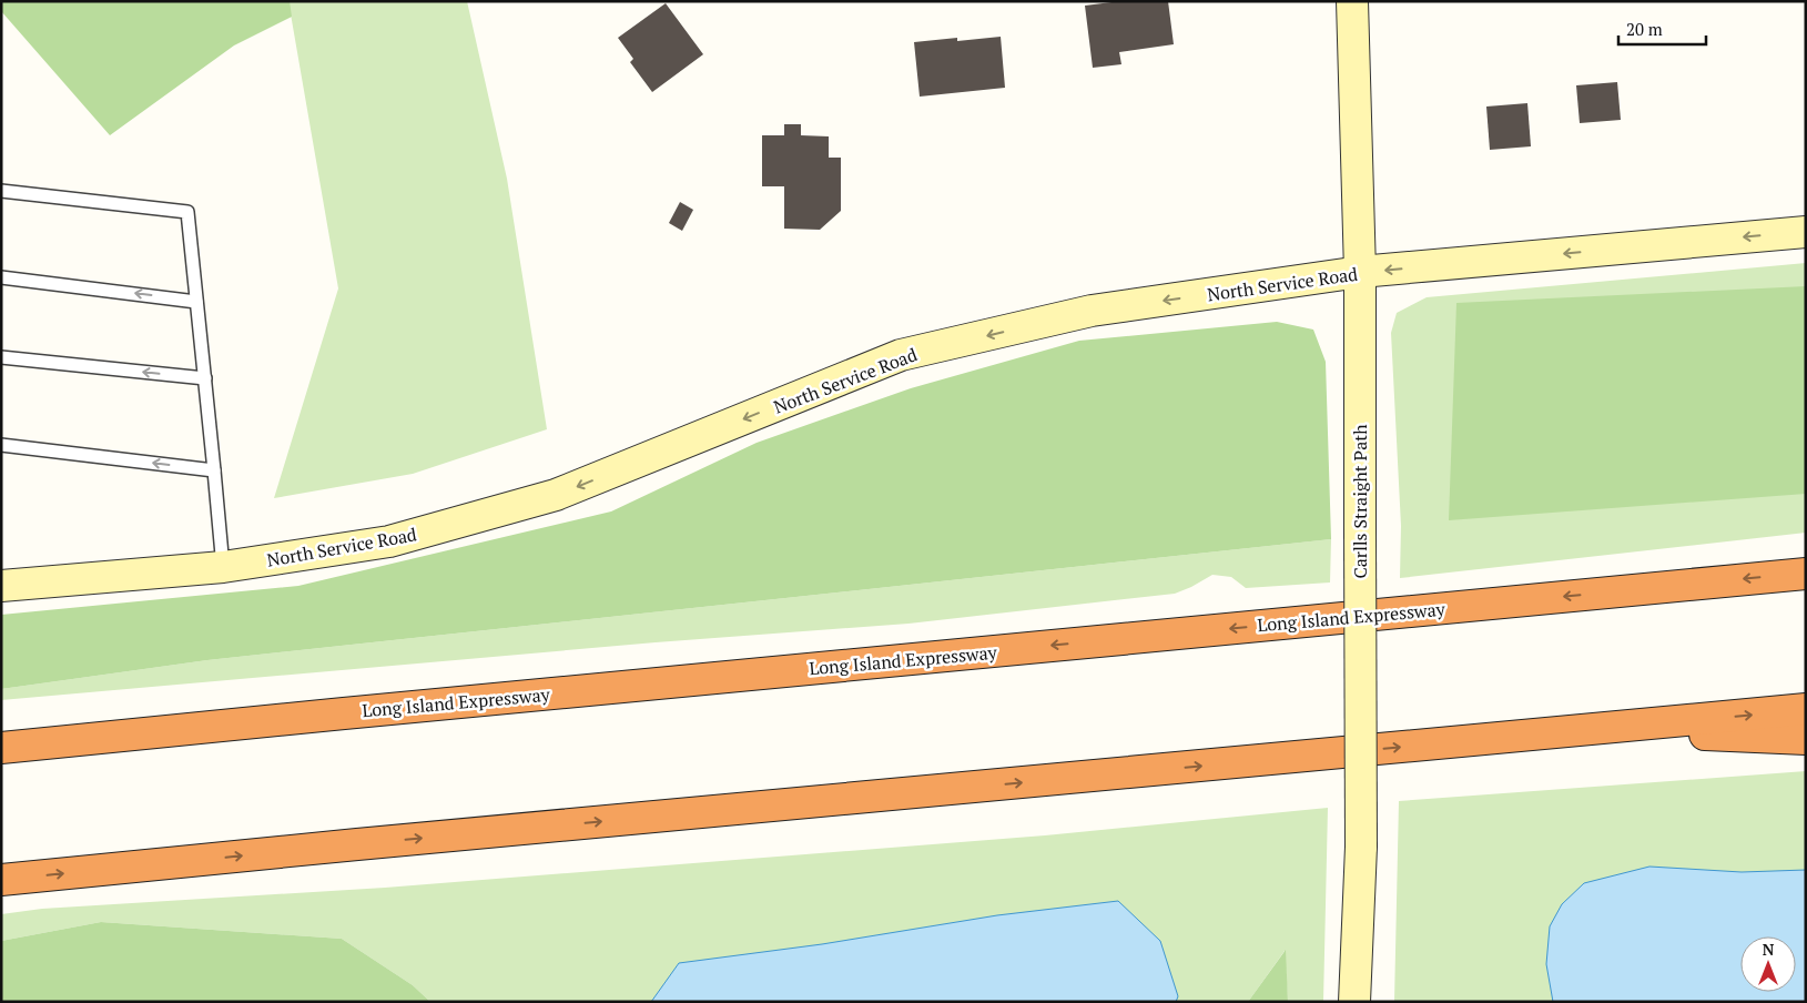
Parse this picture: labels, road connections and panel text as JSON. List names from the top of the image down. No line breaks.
{"streets":{"highway":["Long Island Expressway"],"main road":["North Service Road","Carlls Straight Path"]},"crossings":[["North Service Road","Carlls Straight Path"]],"one_way":["North Service Road"],"scale_bar":"20 m","north":"top"}
